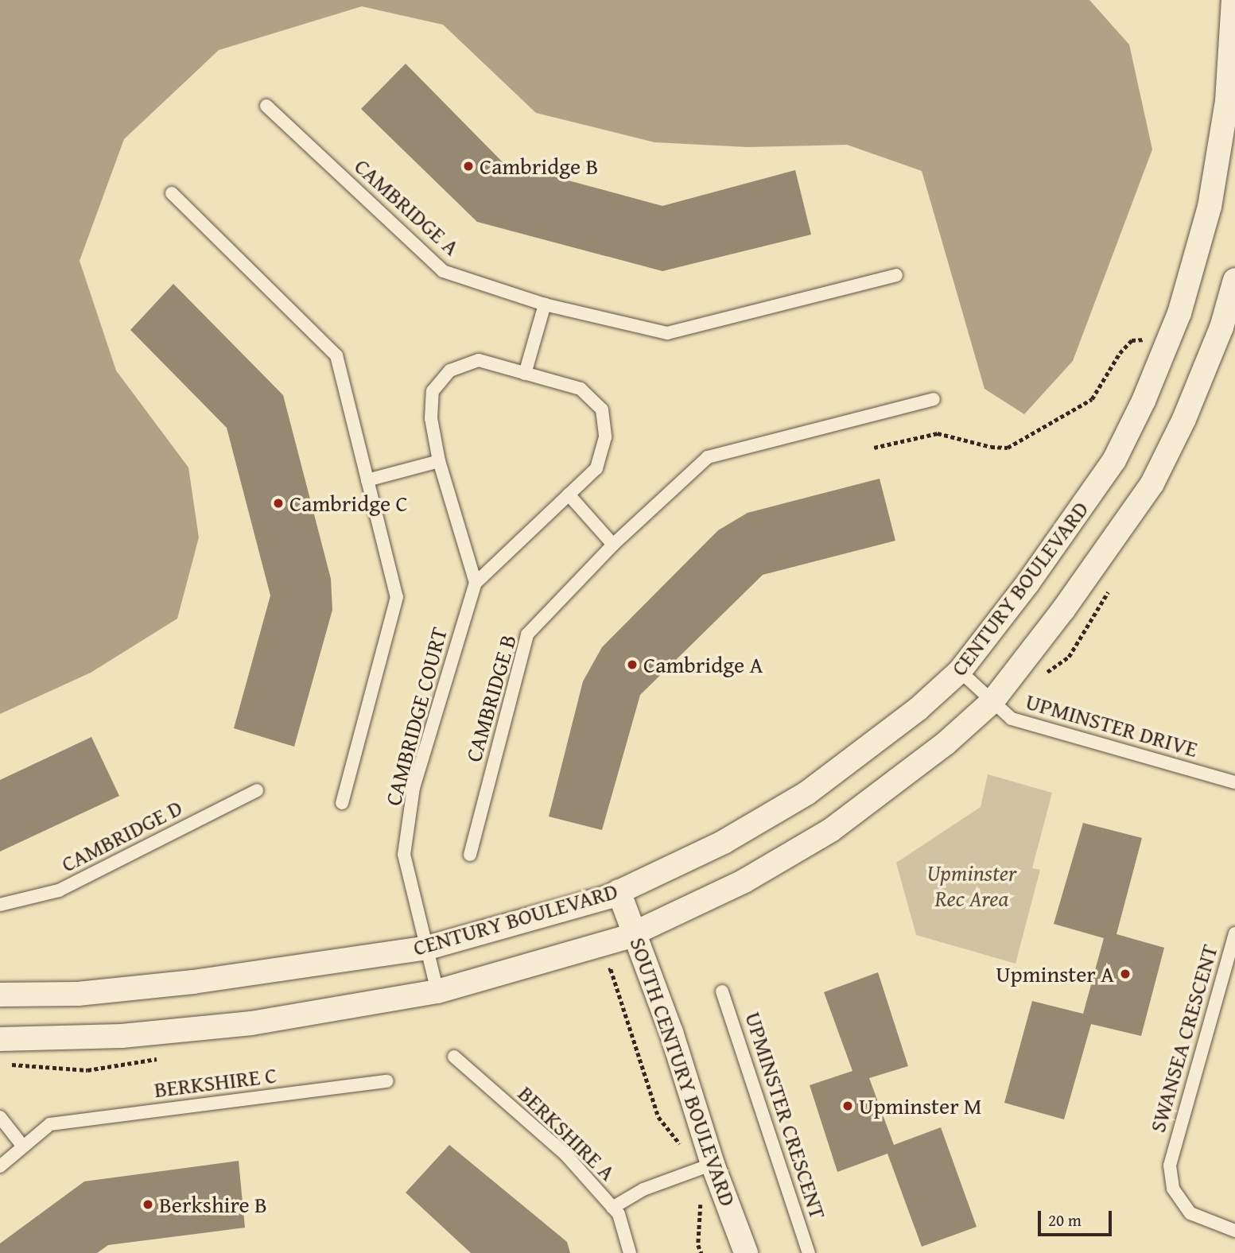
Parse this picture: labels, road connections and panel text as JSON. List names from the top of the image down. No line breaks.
{"streets":{"street":["CENTURY BOULEVARD","SOUTH CENTURY BOULEVARD"],"lane":["CAMBRIDGE A","CAMBRIDGE B","CAMBRIDGE COURT","UPMINSTER DRIVE","CAMBRIDGE D","SWANSEA CRESCENT","BERKSHIRE C","UPMINSTER CRESCENT","BERKSHIRE A"]},"crossings":[["CENTURY BOULEVARD","CAMBRIDGE COURT"],["CENTURY BOULEVARD","UPMINSTER DRIVE"],["CENTURY BOULEVARD","SOUTH CENTURY BOULEVARD"]],"parks":["Upminster Rec Area"],"places":["Cambridge B","Cambridge C","Cambridge A","Upminster A","Upminster M","Berkshire B"],"scale_bar":"20 m"}
